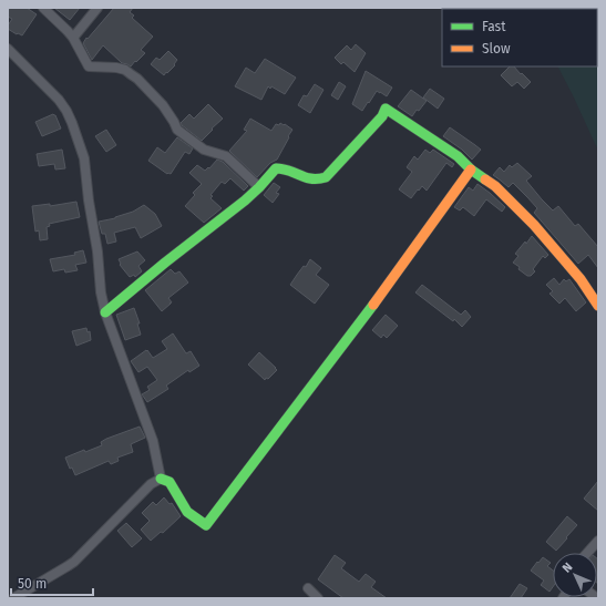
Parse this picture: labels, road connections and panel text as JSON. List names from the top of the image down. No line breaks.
{"legend":["Fast","Slow"],"scale_bar":"50 m","north":"top left"}
